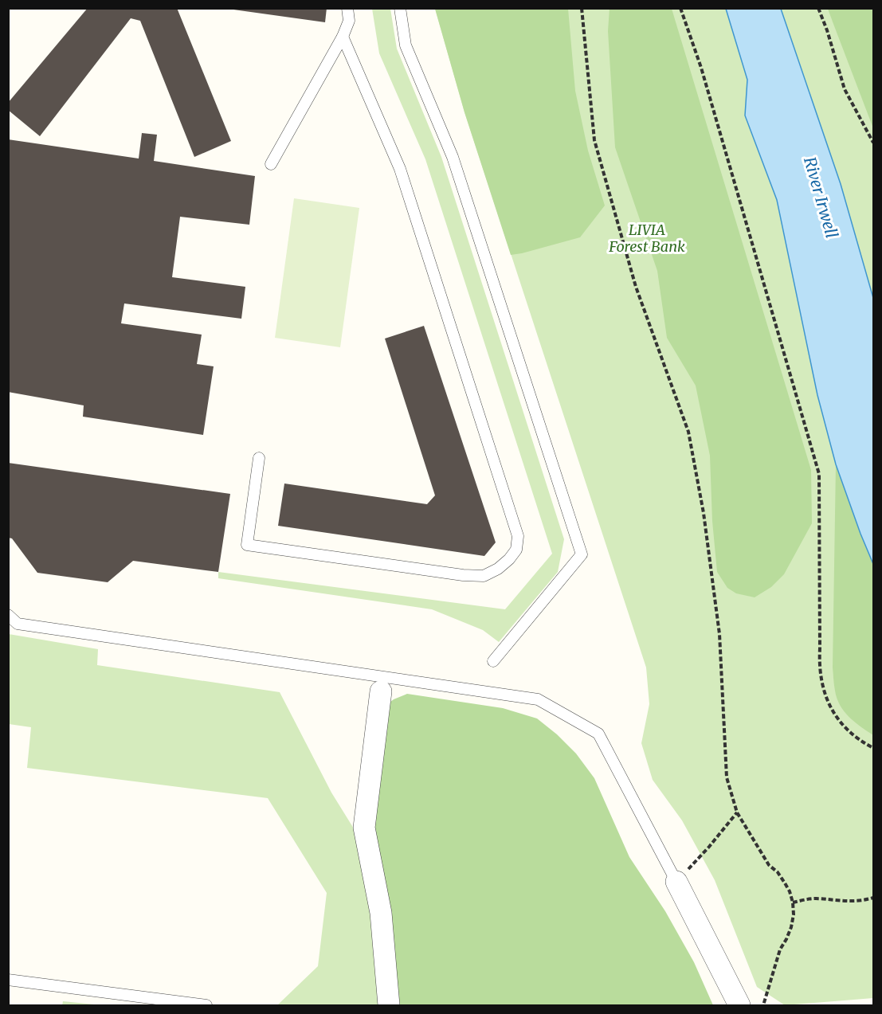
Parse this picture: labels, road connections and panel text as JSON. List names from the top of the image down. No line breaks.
{"water":["River Irwell"],"parks":["LIVIA Forest Bank"]}
